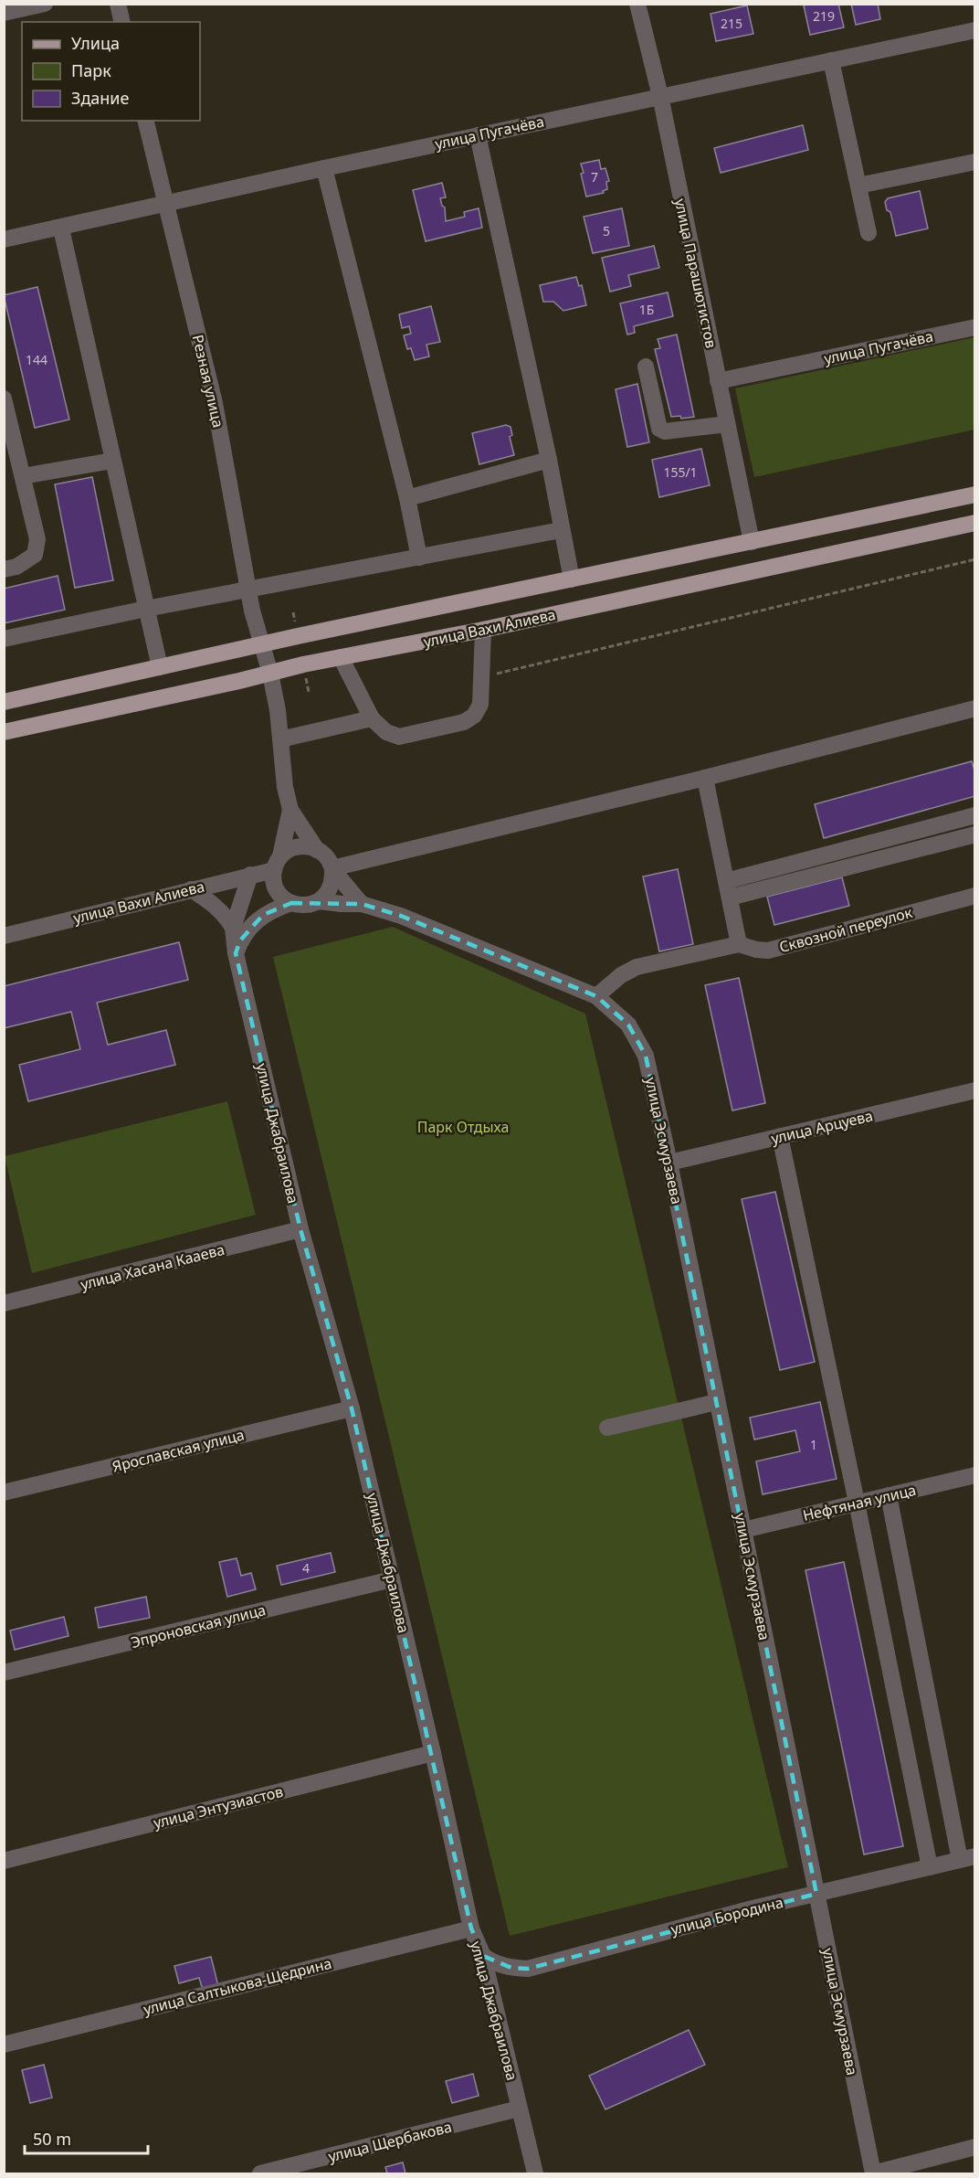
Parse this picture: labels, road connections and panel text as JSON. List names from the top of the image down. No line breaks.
{"streets":{"main road":["улица Вахи Алиева"],"street":["улица Пугачёва","улица Парашютистов","Резная улица","Сквозной переулок","улица Арцуева","улица Джабраилова","улица Эсмурзаева","улица Хасана Кааева","Ярославская улица","Нефтяная улица","Эпроновская улица","улица Энтузиастов","улица Бородина","улица Салтыкова-Щедрина","улица Щербакова"]},"crossings":[["улица Пугачёва","улица Парашютистов"],["улица Пугачёва","Резная улица"],["улица Парашютистов","улица Вахи Алиева"],["Резная улица","улица Вахи Алиева"],["улица Вахи Алиева","улица Джабраилова"],["улица Вахи Алиева","улица Эсмурзаева"],["Сквозной переулок","улица Эсмурзаева"],["улица Арцуева","улица Эсмурзаева"],["улица Джабраилова","улица Хасана Кааева"],["улица Джабраилова","Ярославская улица"],["улица Джабраилова","Эпроновская улица"],["улица Джабраилова","улица Энтузиастов"],["улица Джабраилова","улица Бородина"],["улица Джабраилова","улица Салтыкова-Щедрина"],["улица Джабраилова","улица Щербакова"],["улица Эсмурзаева","Нефтяная улица"],["улица Эсмурзаева","улица Бородина"]],"parks":["Парк Отдыха"],"house_numbers":["219","215","7","5","1Б","144","155/1","1","4"],"legend":["Улица","Парк","Здание"],"scale_bar":"50 m"}
